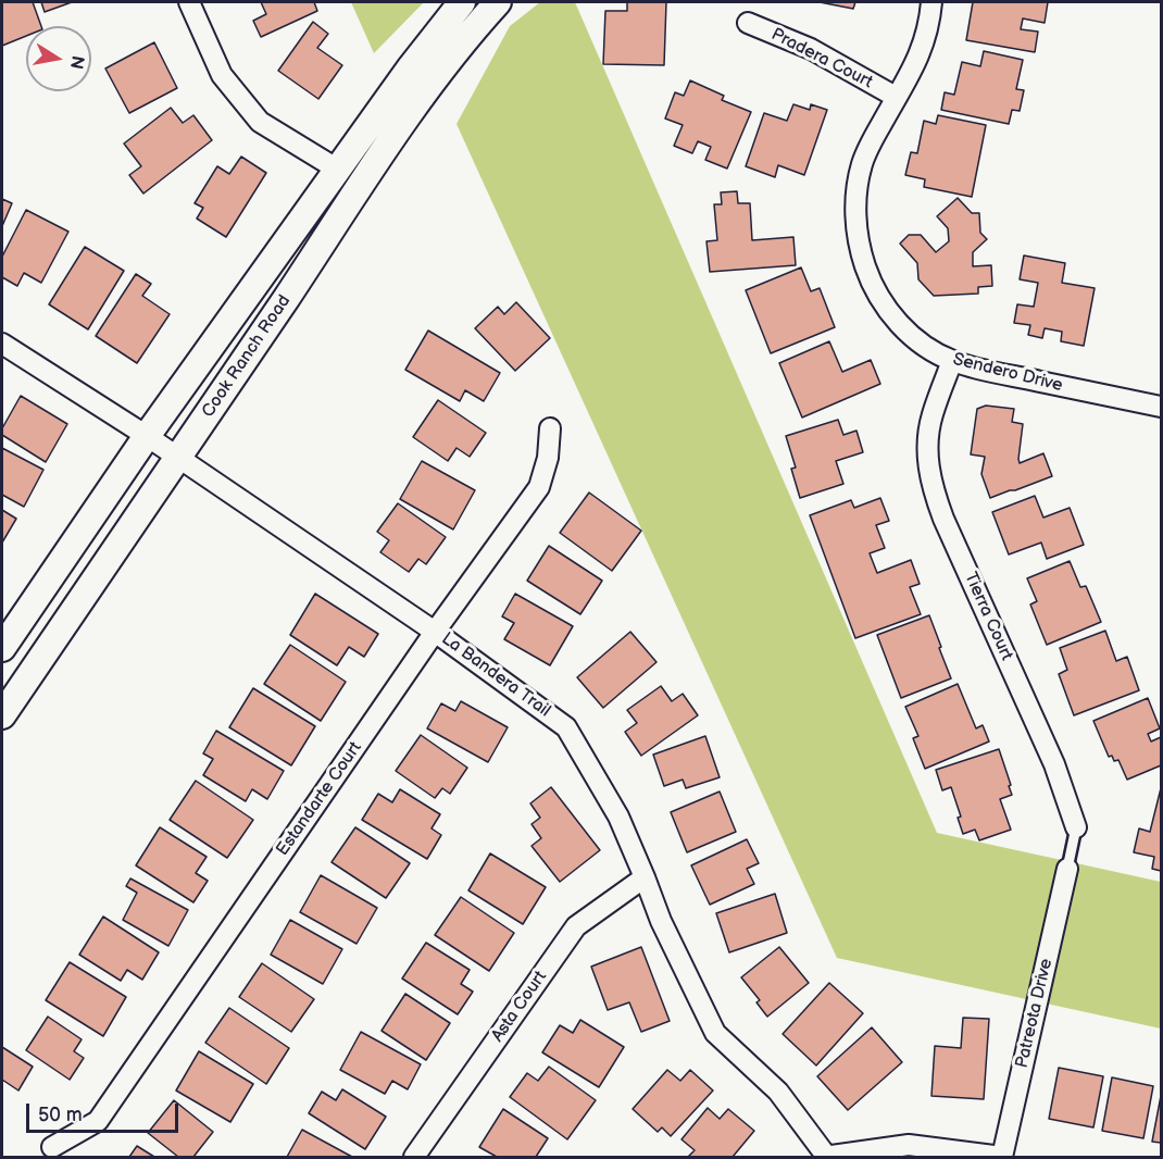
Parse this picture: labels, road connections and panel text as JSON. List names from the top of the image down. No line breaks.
{"streets":{"street":["Pradera Court","Cook Ranch Road","Sendero Drive","Tierra Court","La Bandera Trail","Estandarte Court","Asta Court","Patreota Drive"]},"crossings":[["Pradera Court","Sendero Drive"],["Cook Ranch Road","La Bandera Trail"],["Sendero Drive","Tierra Court"],["Tierra Court","Patreota Drive"],["La Bandera Trail","Estandarte Court"],["La Bandera Trail","Asta Court"]],"scale_bar":"50 m","north":"right"}
